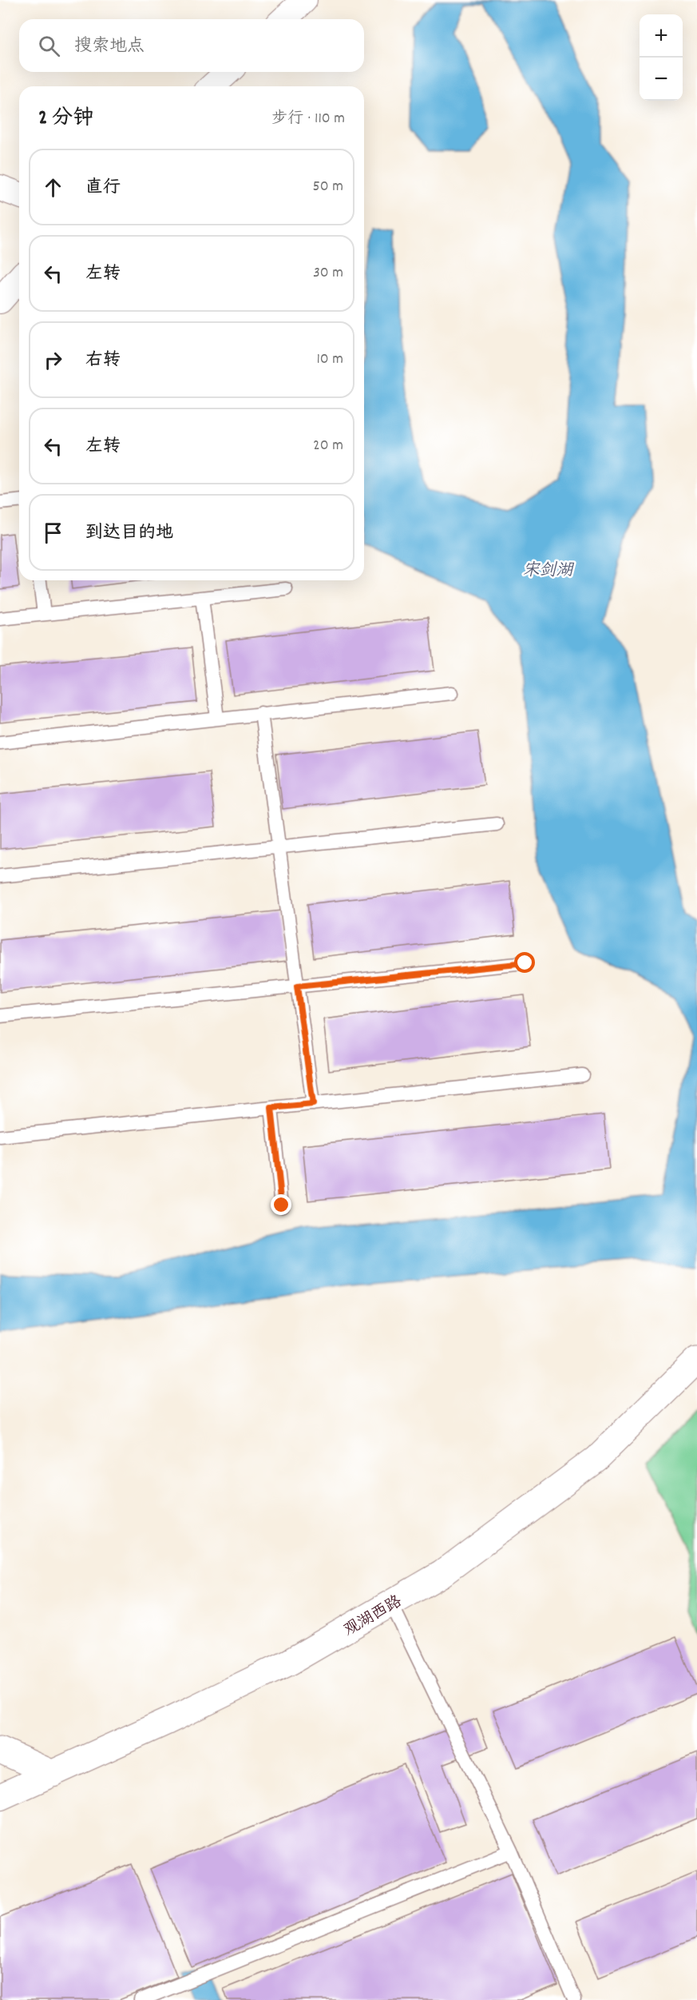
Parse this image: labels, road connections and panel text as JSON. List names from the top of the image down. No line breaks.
{"streets":{"street":["观湖西路"]},"water":["宋剑湖"],"page":{"map_buttons":["+","−"],"search":"搜索地点","heading":["2 分钟","步行 · 110 m"],"list":[["直行","50 m"],["左转","30 m"],["右转","10 m"],["左转","20 m"],"到达目的地"]}}
